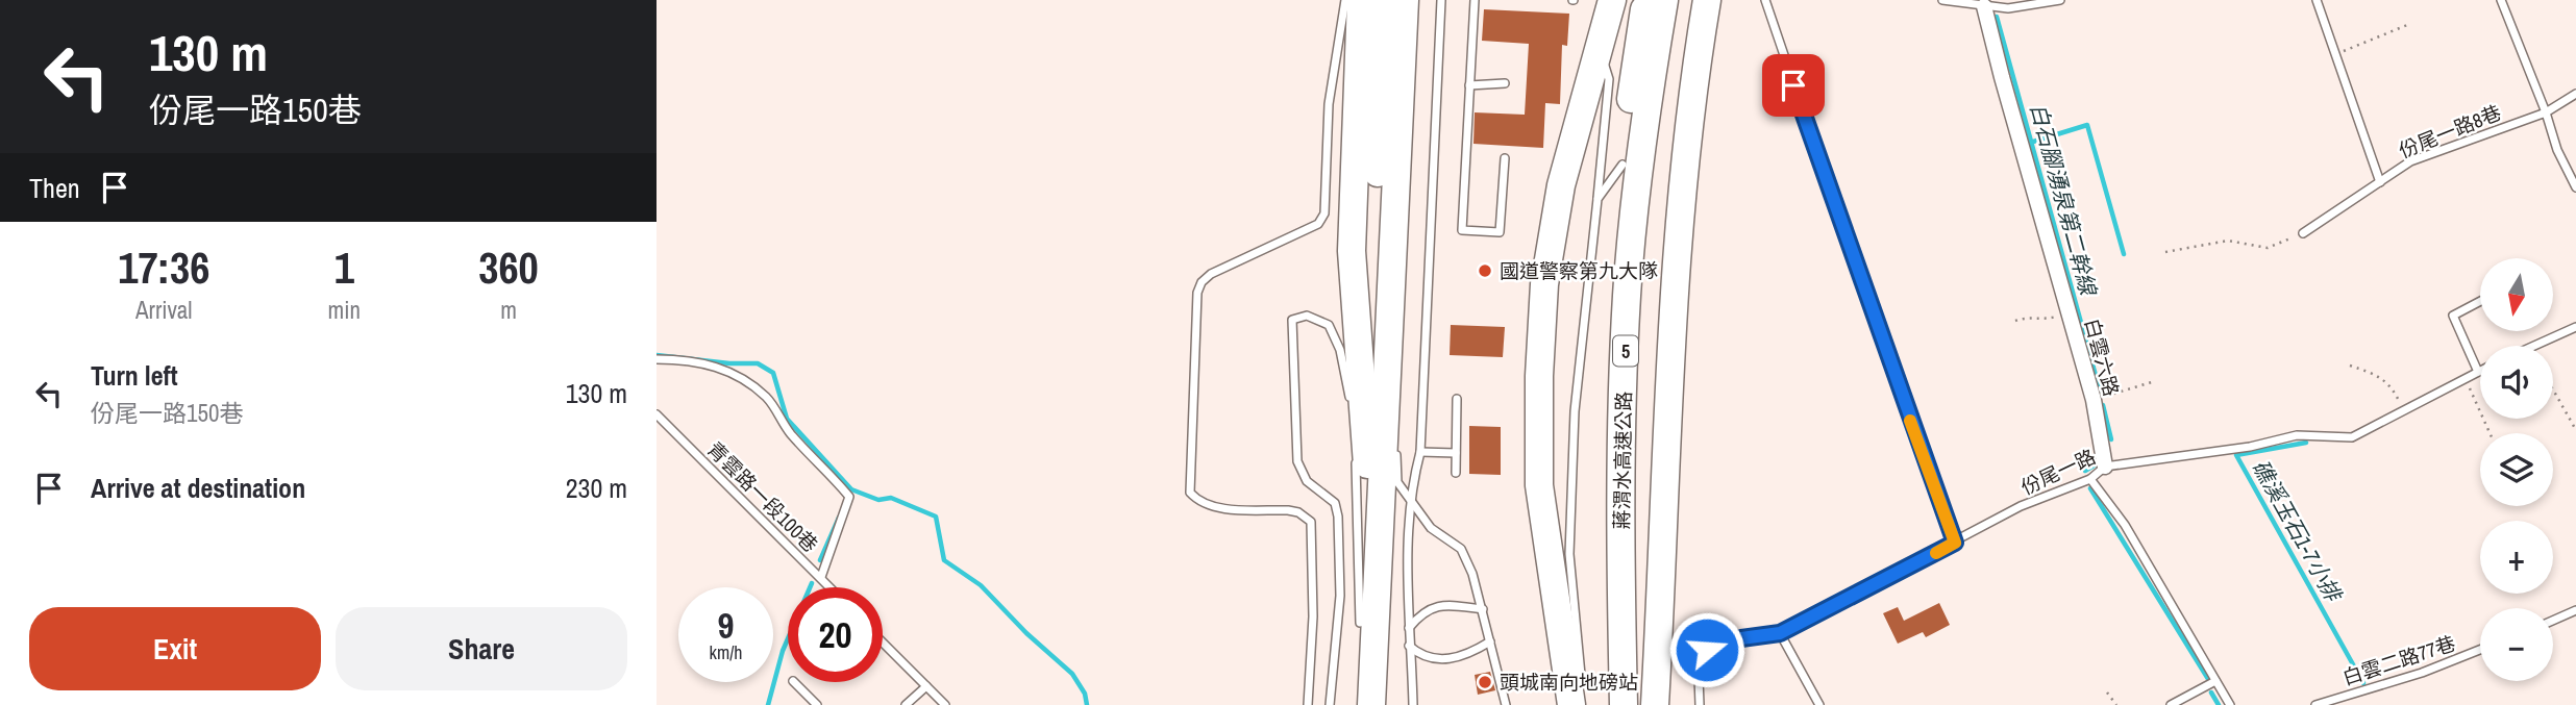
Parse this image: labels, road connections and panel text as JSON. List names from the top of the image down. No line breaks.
{"streets":{"highway":["5","蔣渭水高速公路"],"street":["白雲六路"],"lane":["份尾一路8巷","份尾一路","青雲路一段100巷","白雲二路77巷"]},"crossings":[["白雲六路","份尾一路"]],"water":["白石腳湧泉第二幹線","礁溪玉石1-7小排"],"places":["國道警察第九大隊","頭城南向地磅站"],"north":"bottom","page":{"turn":["130 m","份尾一路150巷"],"then":"Then","eta":["17:36","Arrival","1","min","360","m"],"map_buttons":["+","−"],"list":[{"name":"Turn left","note":"份尾一路150巷","value":"130 m"},{"name":"Arrive at destination","value":"230 m"}],"speed":"9 km/h","limit":"20","buttons":["Exit","Share"]}}
